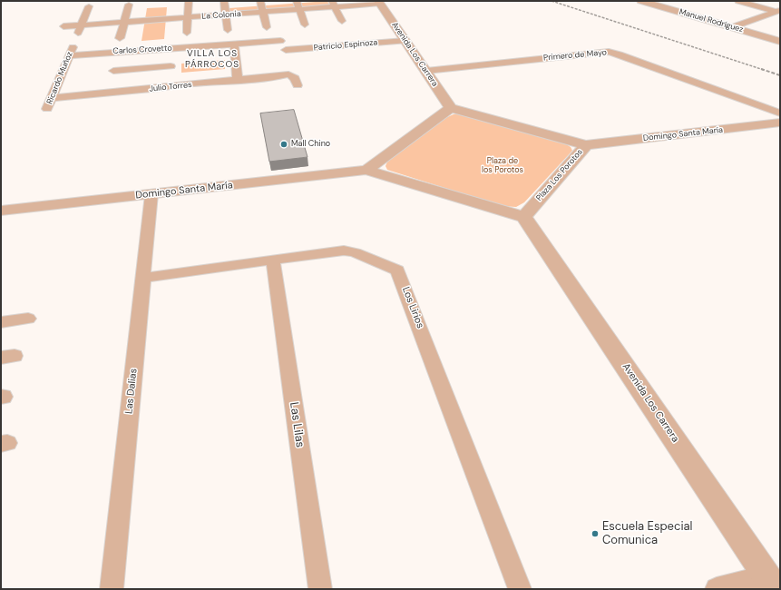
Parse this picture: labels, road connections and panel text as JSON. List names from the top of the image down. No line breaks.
{"streets":{"street":["La Colonia","Manuel Rodríguez","Patricio Espinoza","Carlos Crovetto","Avenida Los Carrera","Primero de Mayo","Ricardo Muñoz","Julio Torres","Domingo Santa María","Plaza Los Porotos","Los Lirios","Las Dalias","Las Lilas"]},"crossings":[["La Colonia","Avenida Los Carrera"],["La Colonia","Ricardo Muñoz"],["Patricio Espinoza","Carlos Crovetto"],["Patricio Espinoza","Avenida Los Carrera"],["Carlos Crovetto","Ricardo Muñoz"],["Avenida Los Carrera","Primero de Mayo"],["Avenida Los Carrera","Plaza Los Porotos"],["Ricardo Muñoz","Julio Torres"],["Domingo Santa María","Plaza Los Porotos"],["Domingo Santa María","Las Dalias"],["Los Lirios","Las Dalias"],["Los Lirios","Las Lilas"]],"districts":["VILLA LOS PÁRROCOS"],"parks":["Plaza de los Porotos"],"places":["Mall Chino","Escuela Especial Comunica"]}
